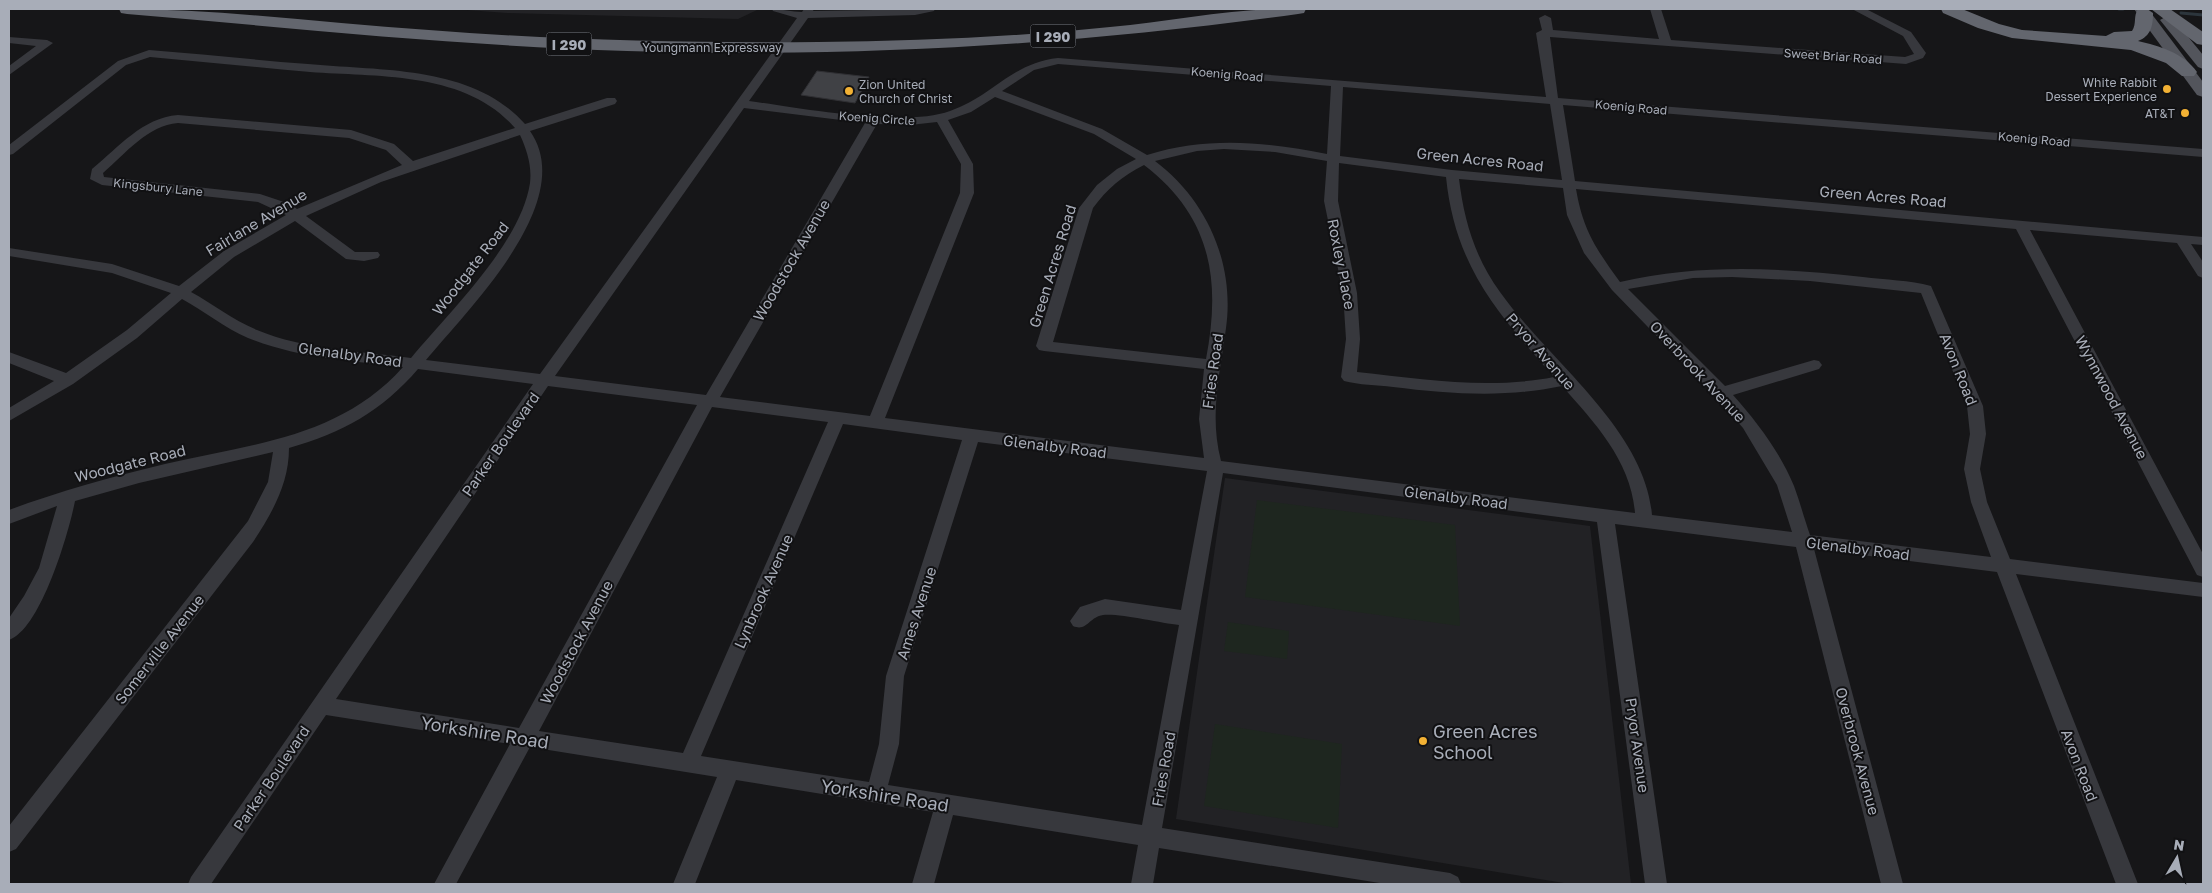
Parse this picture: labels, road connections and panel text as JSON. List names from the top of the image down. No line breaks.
{"streets":{"highway":["I 290","Youngmann Expressway"],"street":["Sweet Briar Road","Koenig Road","Koenig Circle","Green Acres Road","Kingsbury Lane","Fairlane Avenue","Woodstock Avenue","Roxley Place","Woodgate Road","Pryor Avenue","Glenalby Road","Avon Road","Fries Road","Overbrook Avenue","Wynnwood Avenue","Parker Boulevard","Lynbrook Avenue","Ames Avenue","Somerville Avenue","Yorkshire Road"]},"crossings":[["Koenig Road","Koenig Circle"],["Koenig Road","Roxley Place"],["Koenig Road","Overbrook Avenue"],["Koenig Circle","Woodstock Avenue"],["Koenig Circle","Fries Road"],["Koenig Circle","Parker Boulevard"],["Green Acres Road","Roxley Place"],["Green Acres Road","Pryor Avenue"],["Green Acres Road","Fries Road"],["Green Acres Road","Overbrook Avenue"],["Green Acres Road","Wynnwood Avenue"],["Kingsbury Lane","Fairlane Avenue"],["Fairlane Avenue","Woodgate Road"],["Fairlane Avenue","Glenalby Road"],["Woodstock Avenue","Glenalby Road"],["Woodstock Avenue","Yorkshire Road"],["Roxley Place","Pryor Avenue"],["Woodgate Road","Glenalby Road"],["Woodgate Road","Somerville Avenue"],["Pryor Avenue","Glenalby Road"],["Glenalby Road","Avon Road"],["Glenalby Road","Fries Road"],["Glenalby Road","Overbrook Avenue"],["Glenalby Road","Parker Boulevard"],["Glenalby Road","Lynbrook Avenue"],["Glenalby Road","Ames Avenue"],["Avon Road","Overbrook Avenue"],["Fries Road","Yorkshire Road"],["Parker Boulevard","Yorkshire Road"],["Lynbrook Avenue","Yorkshire Road"],["Ames Avenue","Yorkshire Road"]],"places":["White Rabbit Dessert Experience","Zion United Church of Christ","AT&T","Green Acres School"],"north":"top"}
